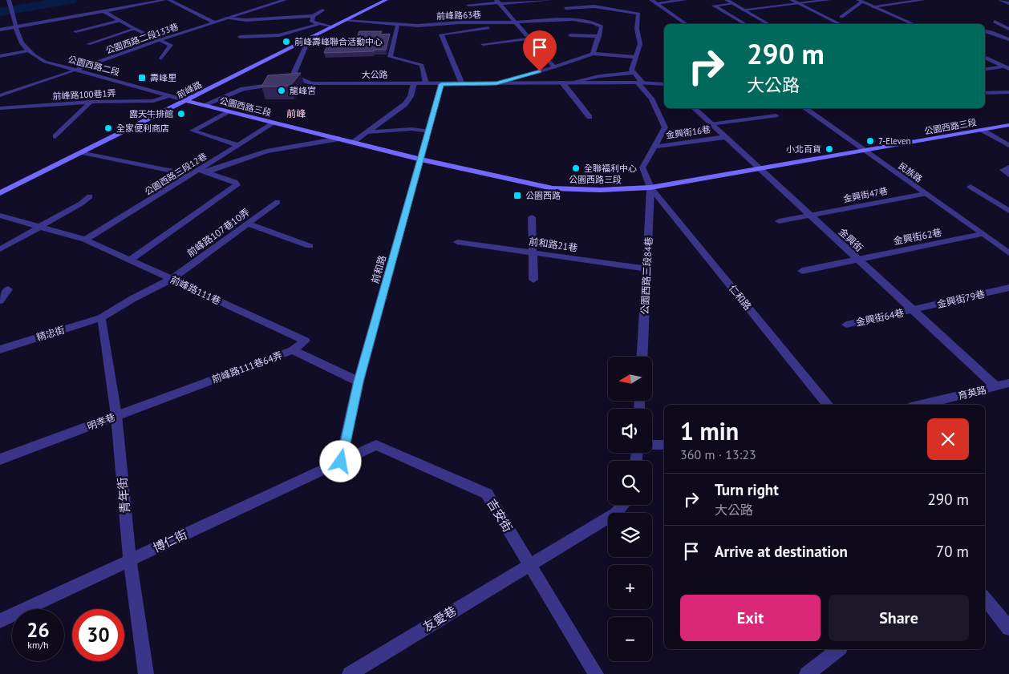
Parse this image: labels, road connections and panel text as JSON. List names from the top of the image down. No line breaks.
{"streets":{"street":["前峰路63巷","公園西路二段133巷","公園西路二段","大公路","前峰路","前峰路100巷1弄","公園西路三段","金興街16巷","民族路","公園西路三段12巷","金興街47巷","前峰路107巷10弄","金興街62巷","金興街","前和路21巷","前和路","公園西路三段84巷","前峰路111巷","仁和路","金興街79巷","金興街64巷","精忠街","前峰路111巷64弄","育英路","明孝巷","青年街","吉安街","博仁街","友愛巷"]},"crossings":[["前峰路63巷","前峰路"],["公園西路二段133巷","公園西路二段"],["公園西路二段","前峰路"],["公園西路二段","前峰路100巷1弄"],["公園西路二段","公園西路三段"],["大公路","前和路"],["前峰路","公園西路三段"],["公園西路三段","民族路"],["公園西路三段","公園西路三段12巷"],["公園西路三段","金興街"],["公園西路三段","前和路"],["公園西路三段","公園西路三段84巷"],["公園西路三段","仁和路"],["金興街16巷","金興街"],["民族路","金興街47巷"],["民族路","金興街62巷"],["公園西路三段12巷","前峰路111巷"],["金興街47巷","金興街"],["前峰路107巷10弄","前峰路111巷"],["前峰路107巷10弄","精忠街"],["前峰路107巷10弄","青年街"],["金興街62巷","金興街"],["金興街","金興街79巷"],["金興街","金興街64巷"],["金興街","育英路"],["前和路21巷","公園西路三段84巷"],["前和路","吉安街"],["前和路","博仁街"],["公園西路三段84巷","仁和路"],["前峰路111巷","前峰路111巷64弄"],["金興街79巷","金興街64巷"],["精忠街","青年街"],["前峰路111巷64弄","明孝巷"],["明孝巷","青年街"],["青年街","博仁街"],["吉安街","博仁街"],["吉安街","友愛巷"]],"districts":["前峰"],"places":{"other":["前峰壽峰聯合活動中心","龍峰宮","露天牛排館","全家便利商店","7-Eleven","小北百貨","全聯福利中心"],"transit":["壽峰里","公園西路"]},"north":"left","page":{"turn":["290 m","大公路"],"map_buttons":["+","−"],"heading":["1 min","360 m · 13:23"],"list":[{"name":"Turn right","note":"大公路","value":"290 m"},{"name":"Arrive at destination","value":"70 m"}],"buttons":["Exit","Share"],"speed":"26 km/h","limit":"30"}}
